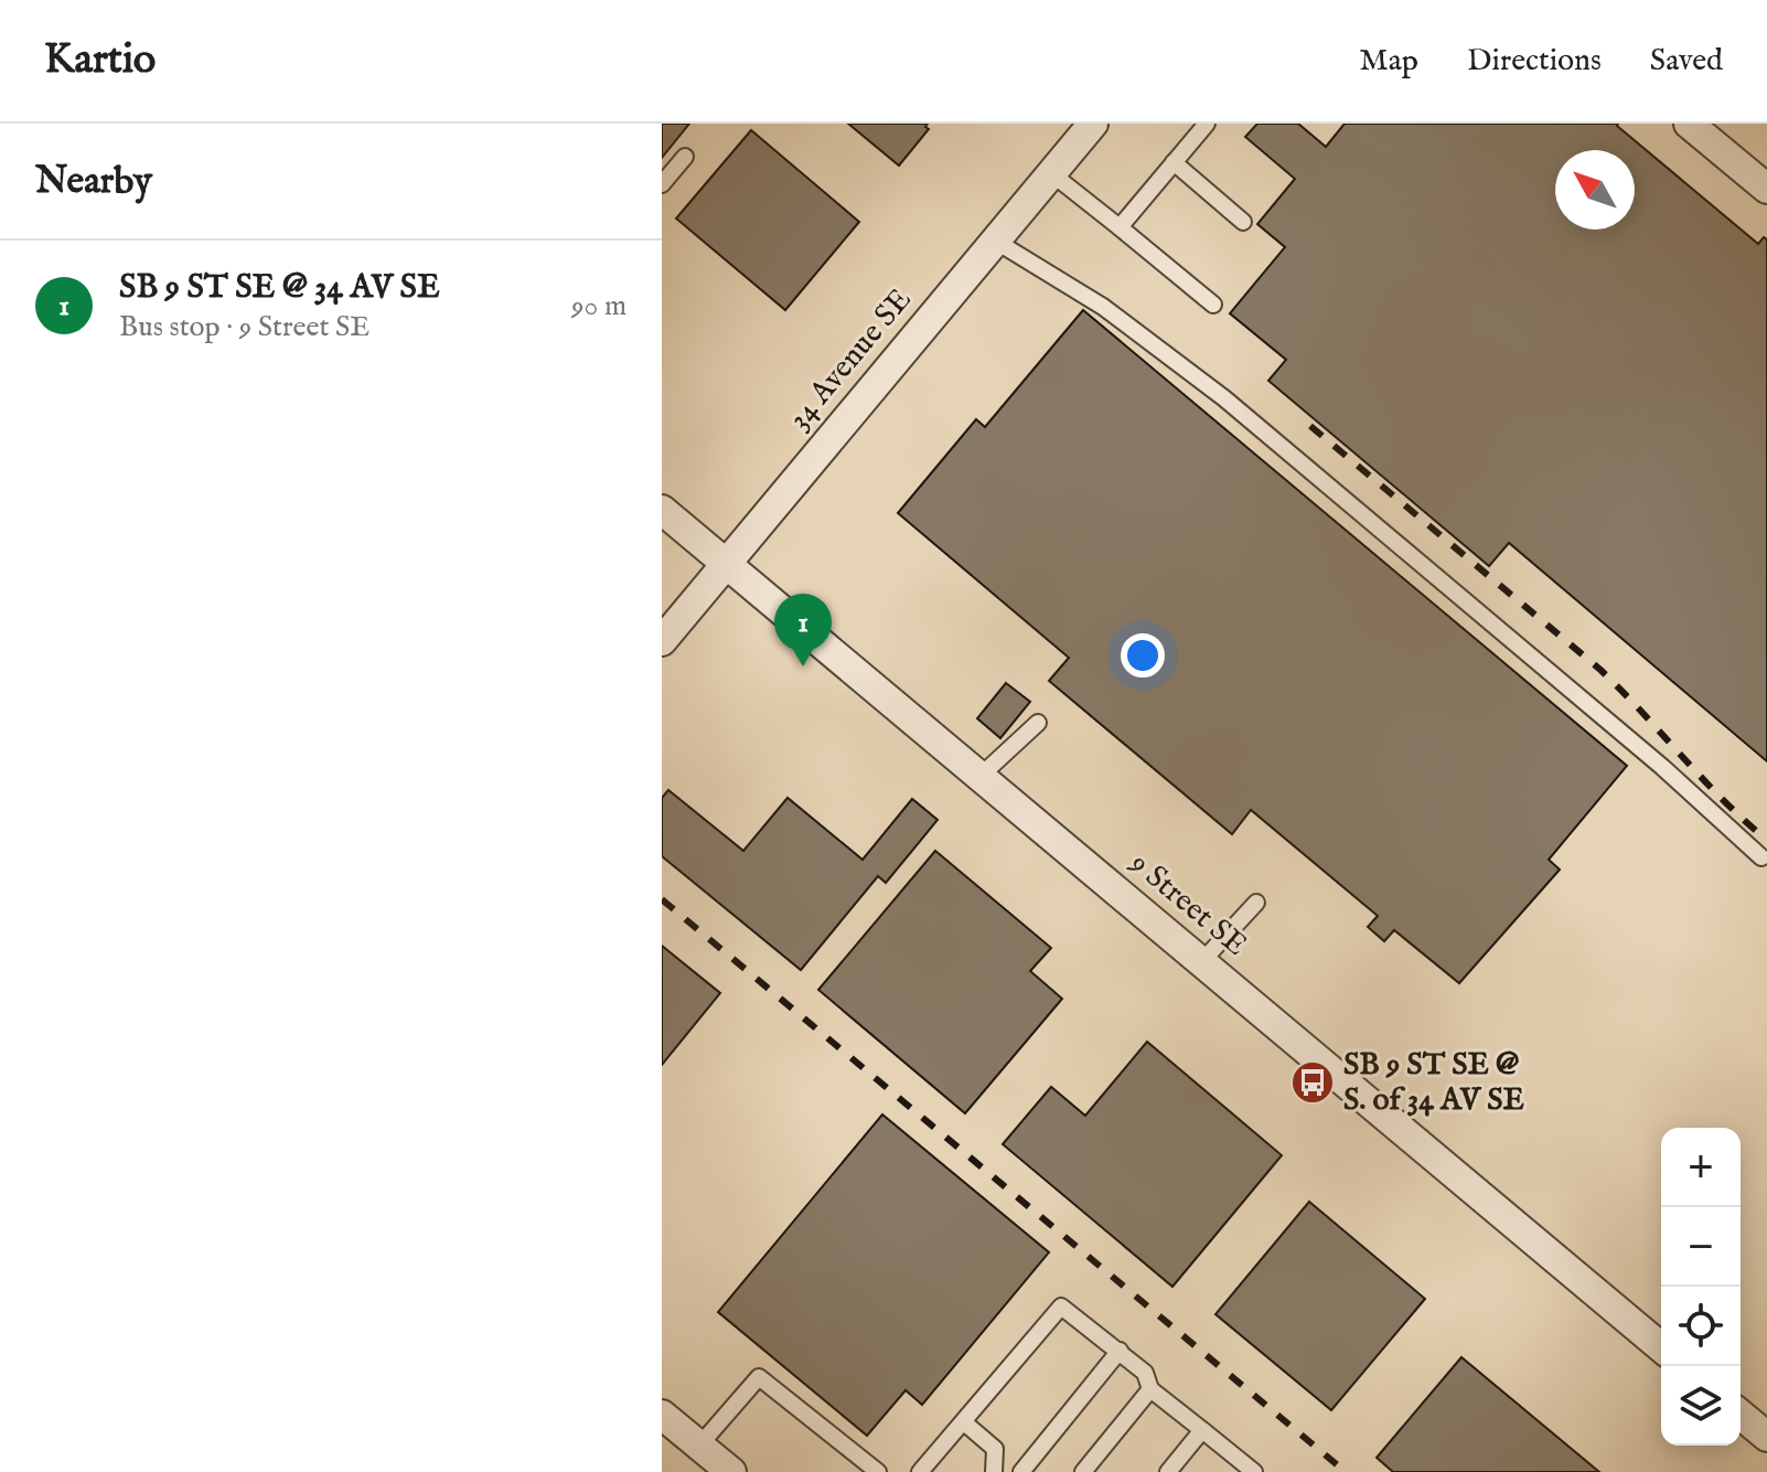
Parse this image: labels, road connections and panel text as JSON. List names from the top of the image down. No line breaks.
{"streets":{"street":["34 Avenue SE","9 Street SE"]},"crossings":[["34 Avenue SE","9 Street SE"]],"places":{"bus stop":["SB 9 ST SE @ S. of 34 AV SE"]},"north":"top left","page":{"header":"Kartio","nav":["Map","Directions","Saved"],"heading":"Nearby","list":[{"mark":"1","name":"SB 9 ST SE @ 34 AV SE","note":"Bus stop · 9 Street SE","value":"90 m"}],"pins":"1","map_buttons":["+","−"]}}
